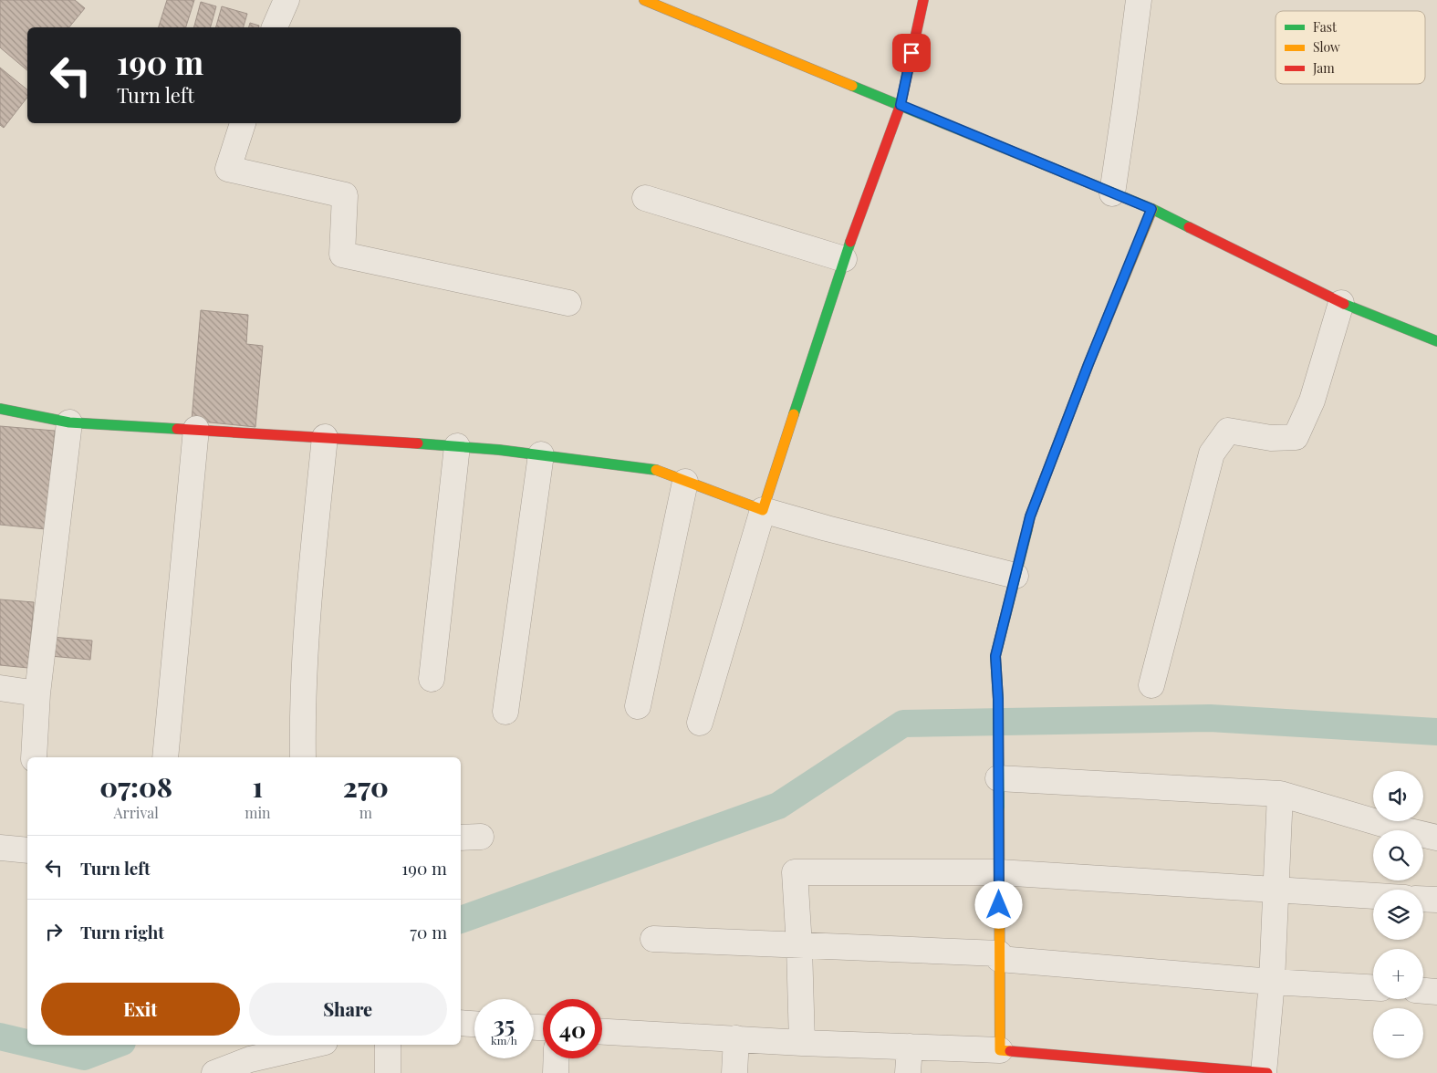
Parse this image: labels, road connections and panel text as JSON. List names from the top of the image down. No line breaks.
{"legend":["Fast","Slow","Jam"],"page":{"turn":["190 m","Turn left"],"eta":["07:08","Arrival","1","min","270","m"],"map_buttons":["+","−"],"list":[{"name":"Turn left","value":"190 m"},{"name":"Turn right","value":"70 m"}],"buttons":["Exit","Share"],"speed":"35 km/h","limit":"40"}}
